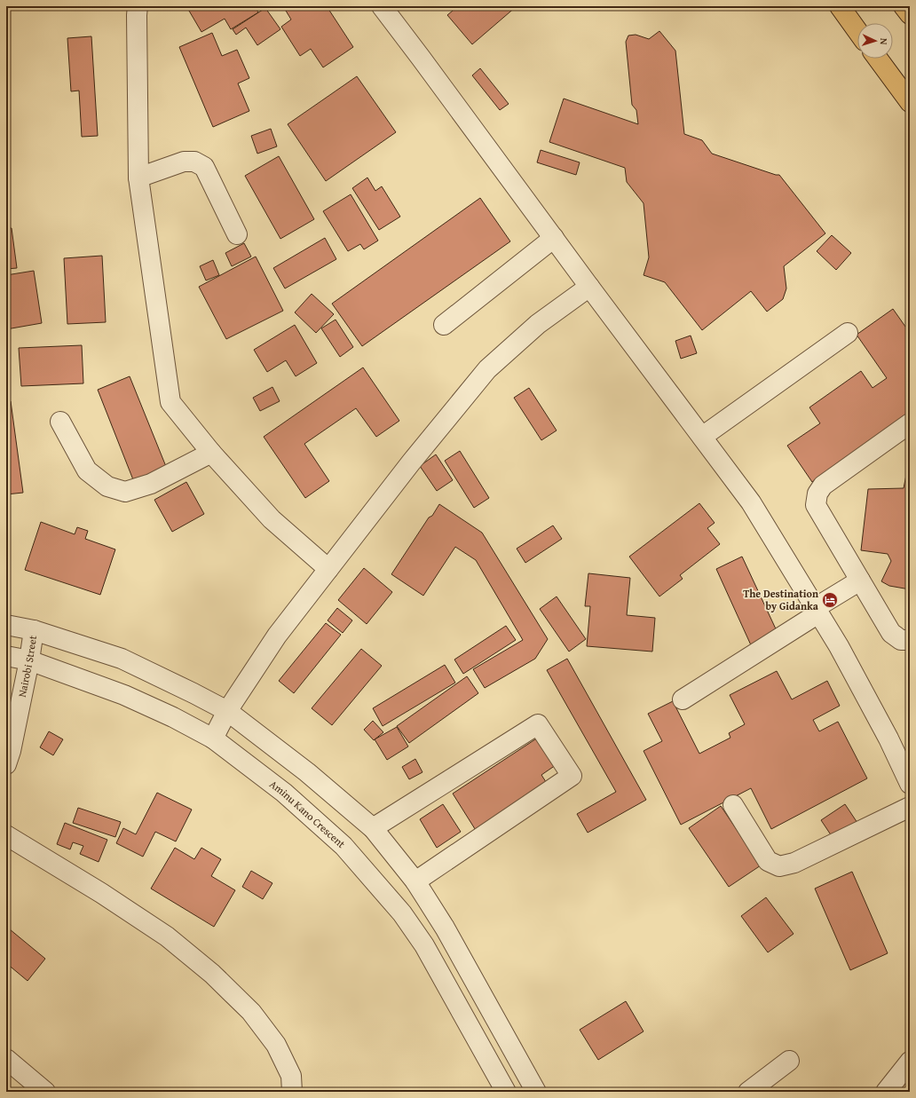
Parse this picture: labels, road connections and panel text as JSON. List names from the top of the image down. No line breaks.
{"streets":{"street":["Nairobi Street","Aminu Kano Crescent"]},"crossings":[["Nairobi Street","Aminu Kano Crescent"]],"places":{"hotel":["The Destination by Gidanka"]},"north":"right"}
